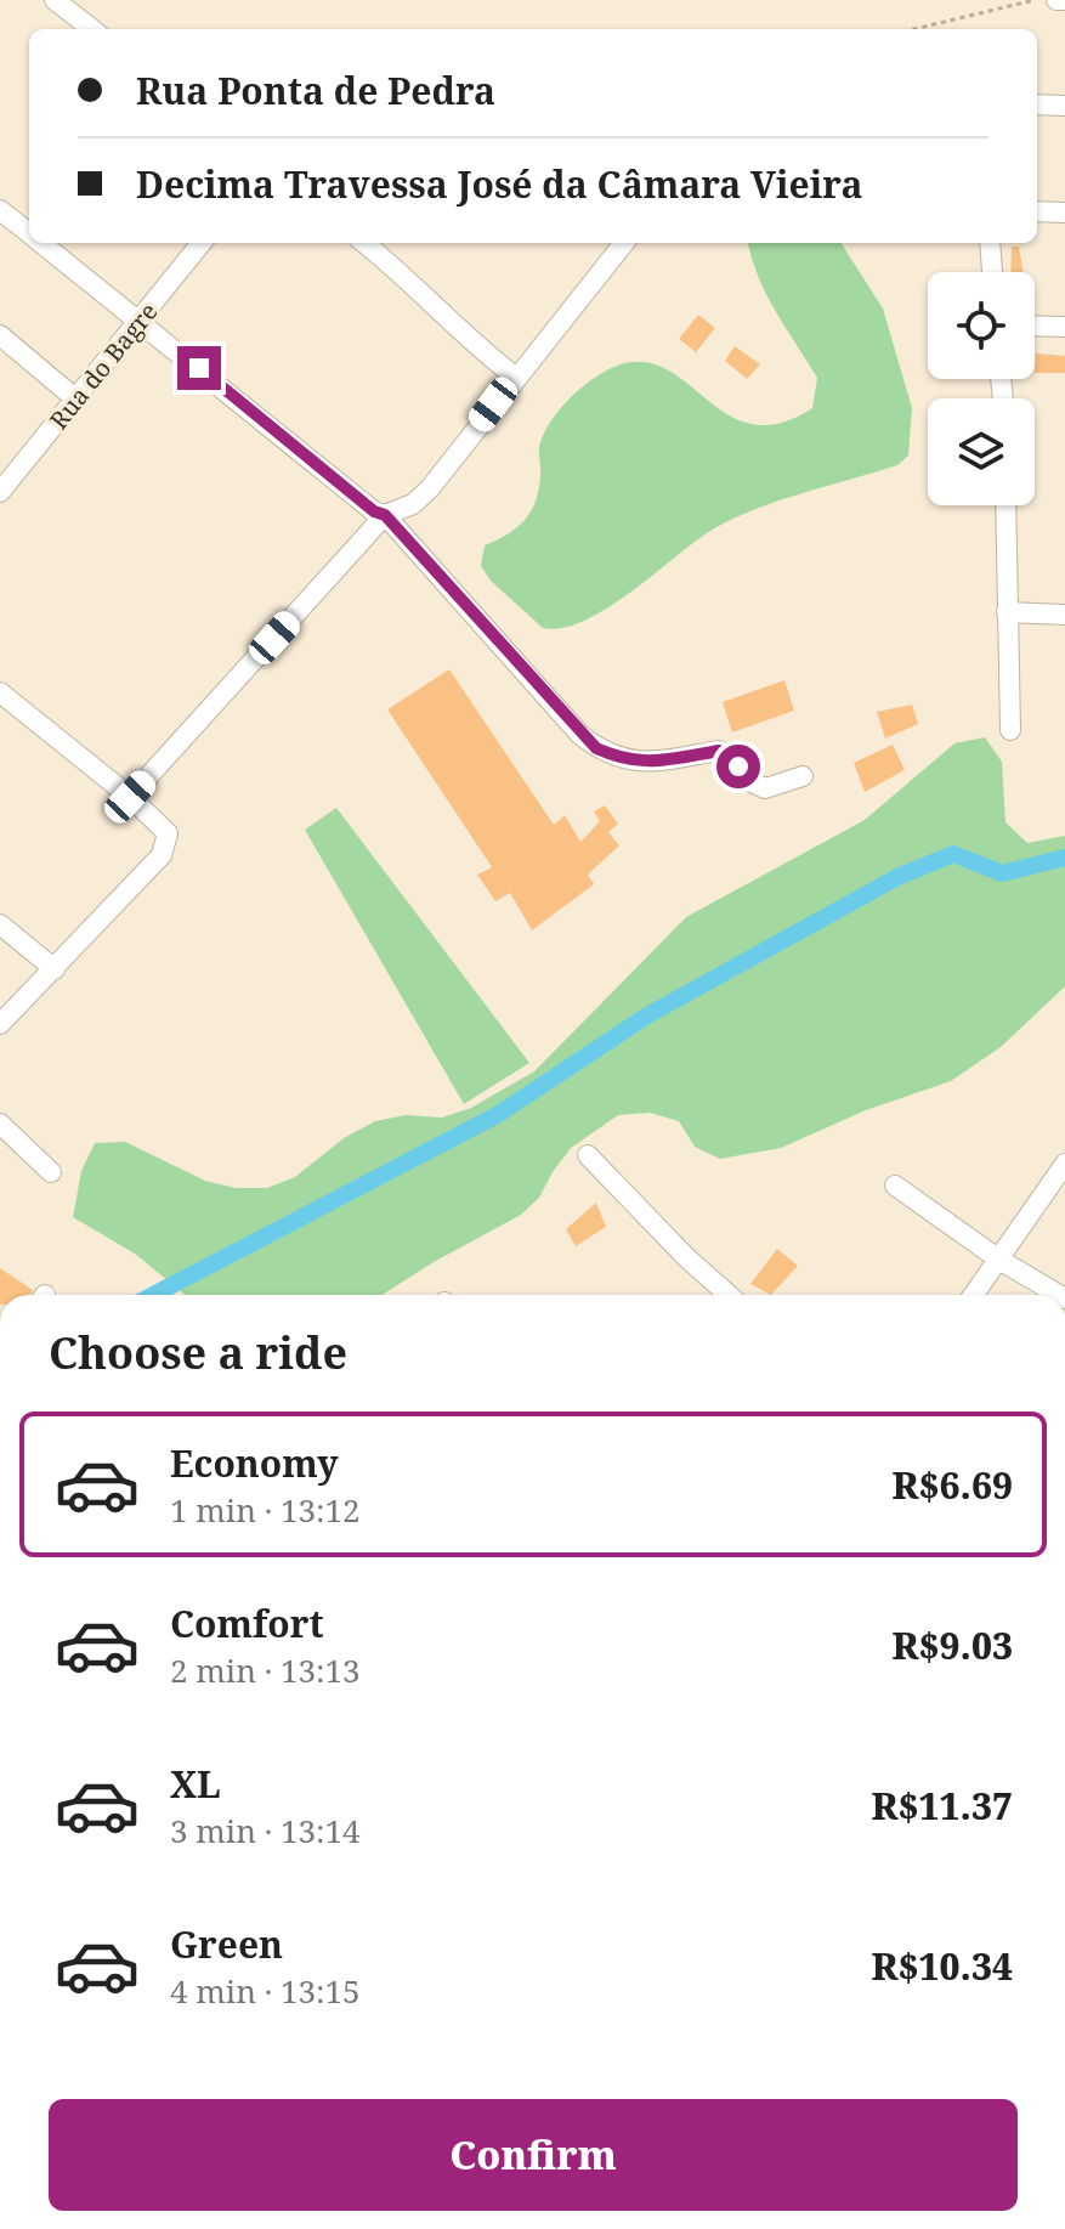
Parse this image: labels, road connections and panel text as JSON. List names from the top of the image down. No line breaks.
{"streets":{"street":["Rua do Bagre"]},"page":{"banner":["Rua Ponta de Pedra","Decima Travessa José da Câmara Vieira"],"heading":"Choose a ride","list":[{"name":"Economy","note":"1 min · 13:12","value":"R$6.69"},{"name":"Comfort","note":"2 min · 13:13","value":"R$9.03"},{"name":"XL","note":"3 min · 13:14","value":"R$11.37"},{"name":"Green","note":"4 min · 13:15","value":"R$10.34"}],"buttons":"Confirm"}}
